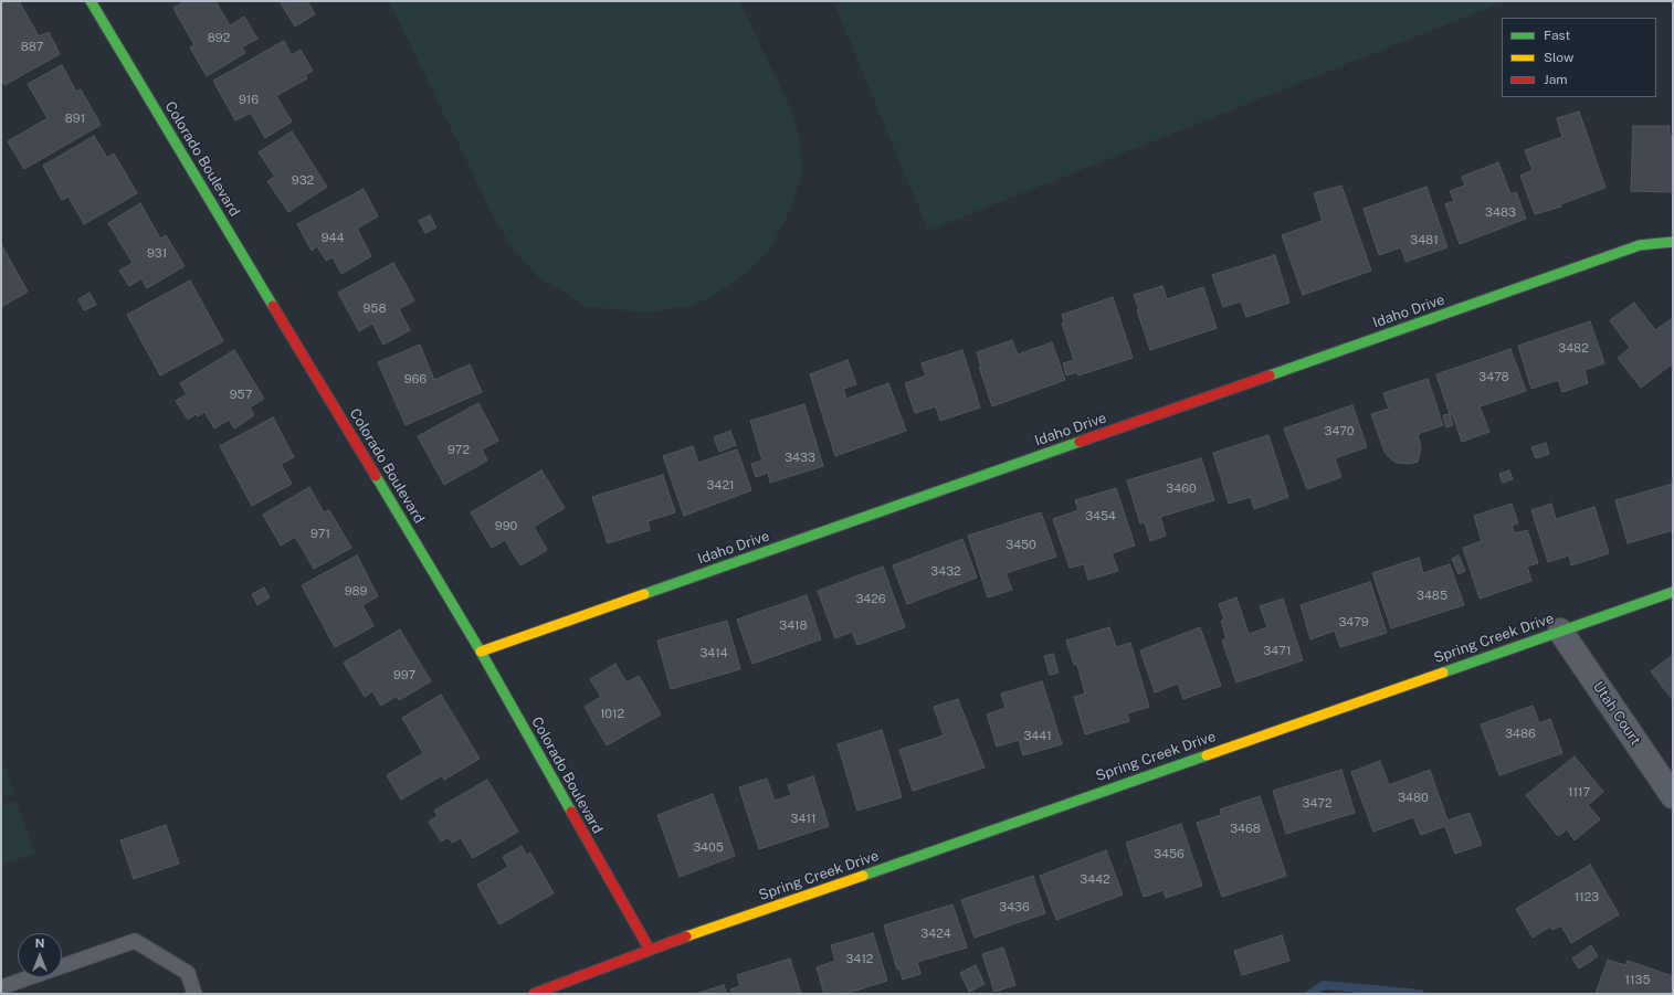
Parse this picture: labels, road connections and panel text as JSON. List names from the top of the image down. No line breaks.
{"streets":{"street":["Colorado Boulevard","Idaho Drive","Spring Creek Drive","Utah Court"]},"crossings":[["Colorado Boulevard","Idaho Drive"],["Colorado Boulevard","Spring Creek Drive"],["Spring Creek Drive","Utah Court"]],"house_numbers":["892","887","916","891","932","3483","944","3481","931","958","3482","3478","966","957","3470","972","3433","3421","3460","3454","990","971","3450","3432","989","3485","3426","3479","3418","3471","3414","997","1012","3486","3441","1117","3480","3472","3411","3468","3405","3456","3442","1123","3436","3424","3412","1135"],"legend":["Fast","Slow","Jam"],"north":"top"}
